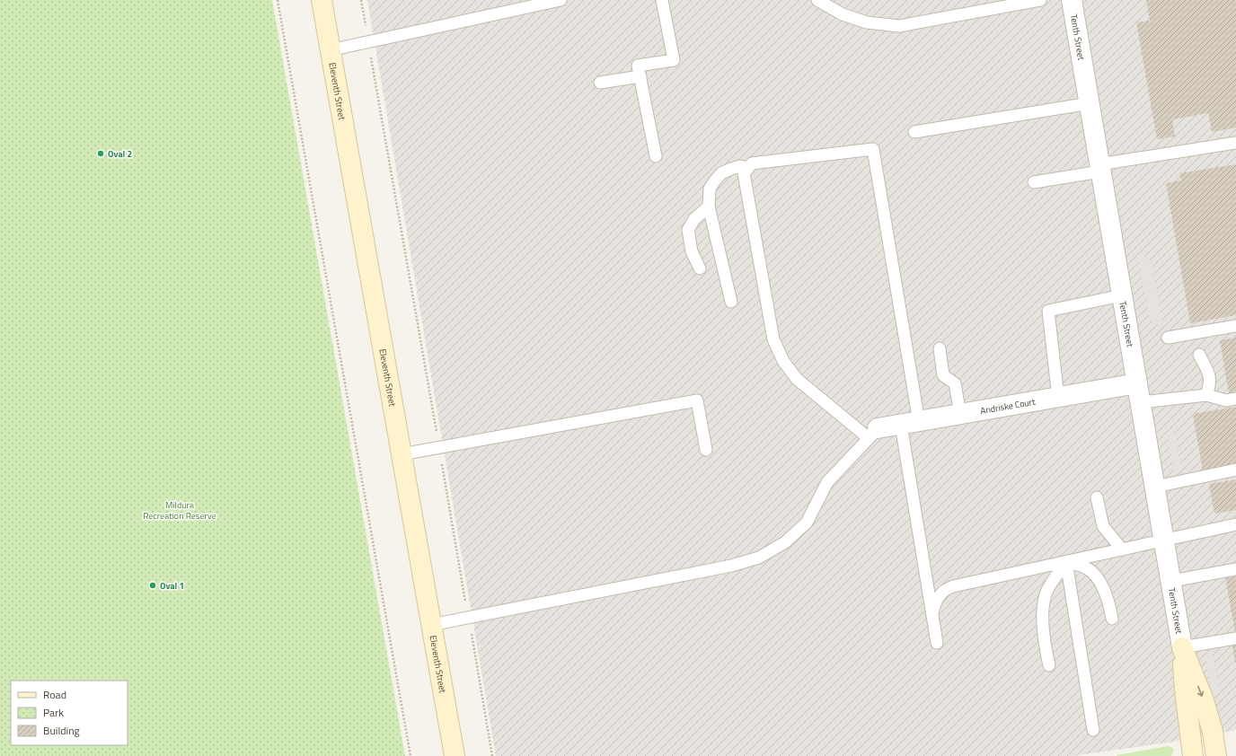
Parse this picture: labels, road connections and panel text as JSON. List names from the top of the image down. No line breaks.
{"streets":{"main road":["Tenth Street","Eleventh Street"],"street":["Andriske Court"]},"crossings":[["Tenth Street","Andriske Court"]],"parks":["Mildura Recreation Reserve"],"places":["Oval 2","Oval 1"],"legend":["Road","Park","Building"]}
